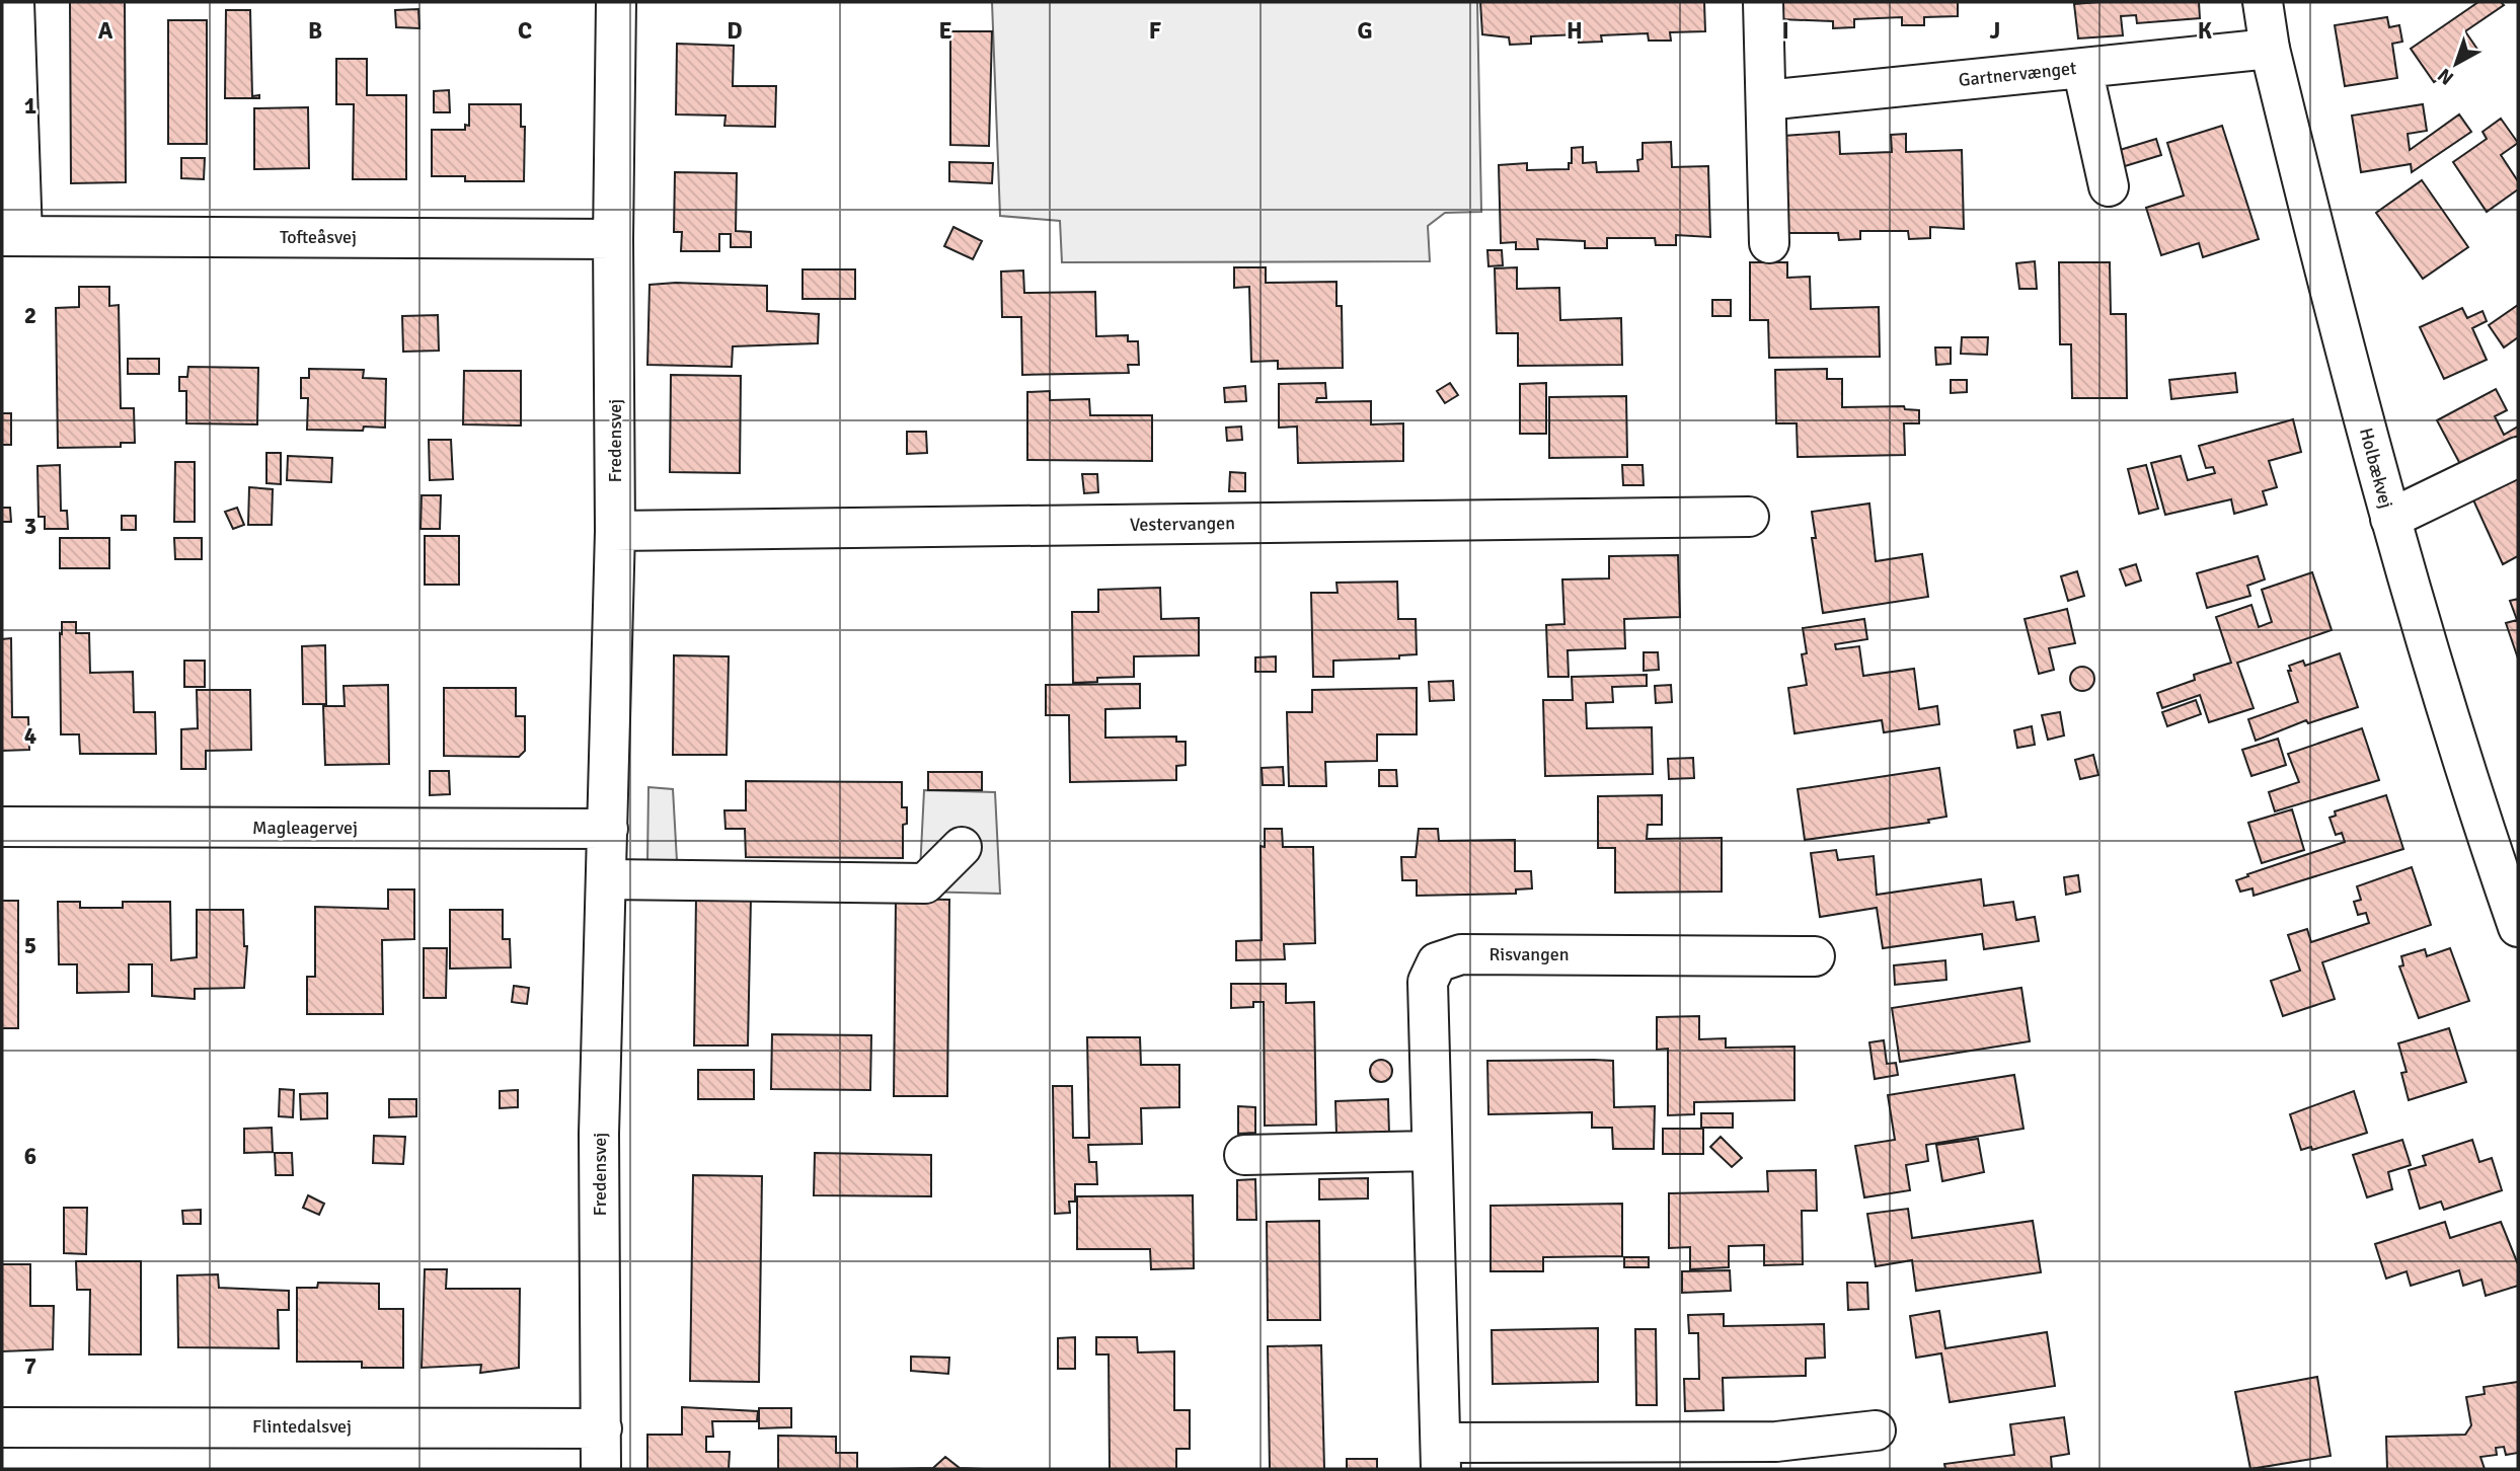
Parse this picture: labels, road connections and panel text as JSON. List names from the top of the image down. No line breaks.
{"streets":{"street":["Gartnervænget","Tofteåsvej","Fredensvej","Holbækvej","Vestervangen","Magleagervej","Risvangen","Flintedalsvej"]},"crossings":[["Gartnervænget","Holbækvej"],["Tofteåsvej","Fredensvej"],["Fredensvej","Vestervangen"],["Fredensvej","Magleagervej"],["Fredensvej","Flintedalsvej"]],"north":"bottom left","grid":{"columns":["A","B","C","D","E","F","G","H","I","J","K"],"rows":["1","2","3","4","5","6","7"]}}
